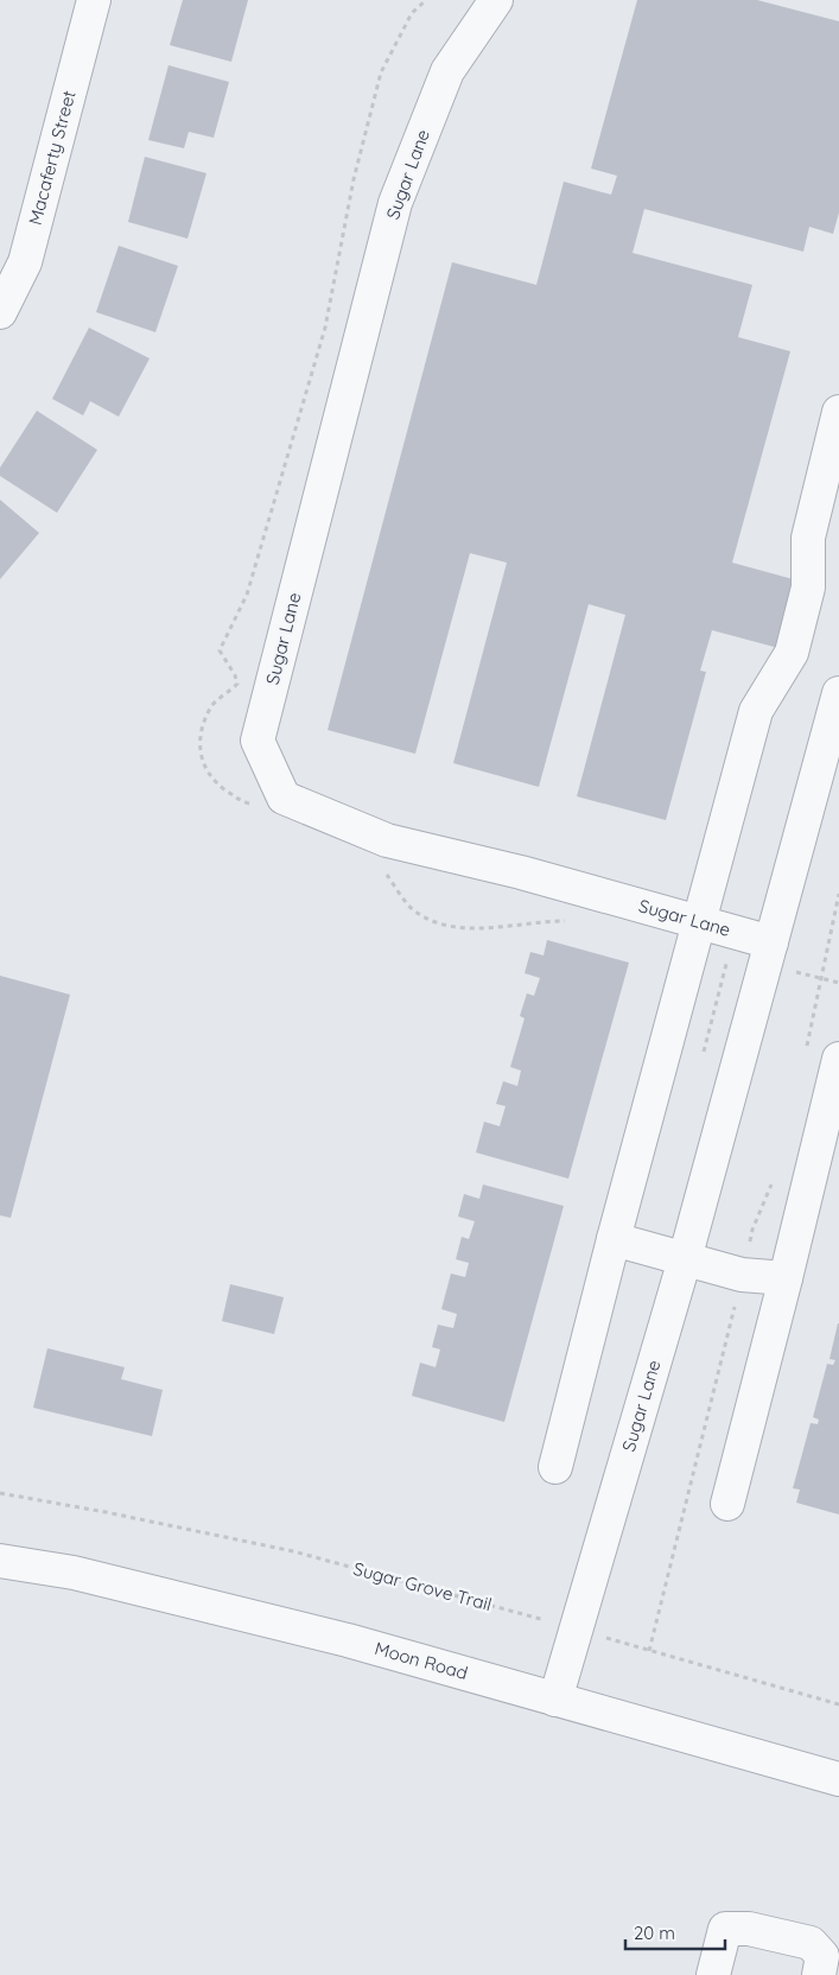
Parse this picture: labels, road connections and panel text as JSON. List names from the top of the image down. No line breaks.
{"streets":{"street":["Macaferty Street","Sugar Lane","Moon Road"],"path":["Sugar Grove Trail"]},"crossings":[["Sugar Lane","Sugar Grove Trail"],["Sugar Lane","Moon Road"]],"scale_bar":"20 m"}
